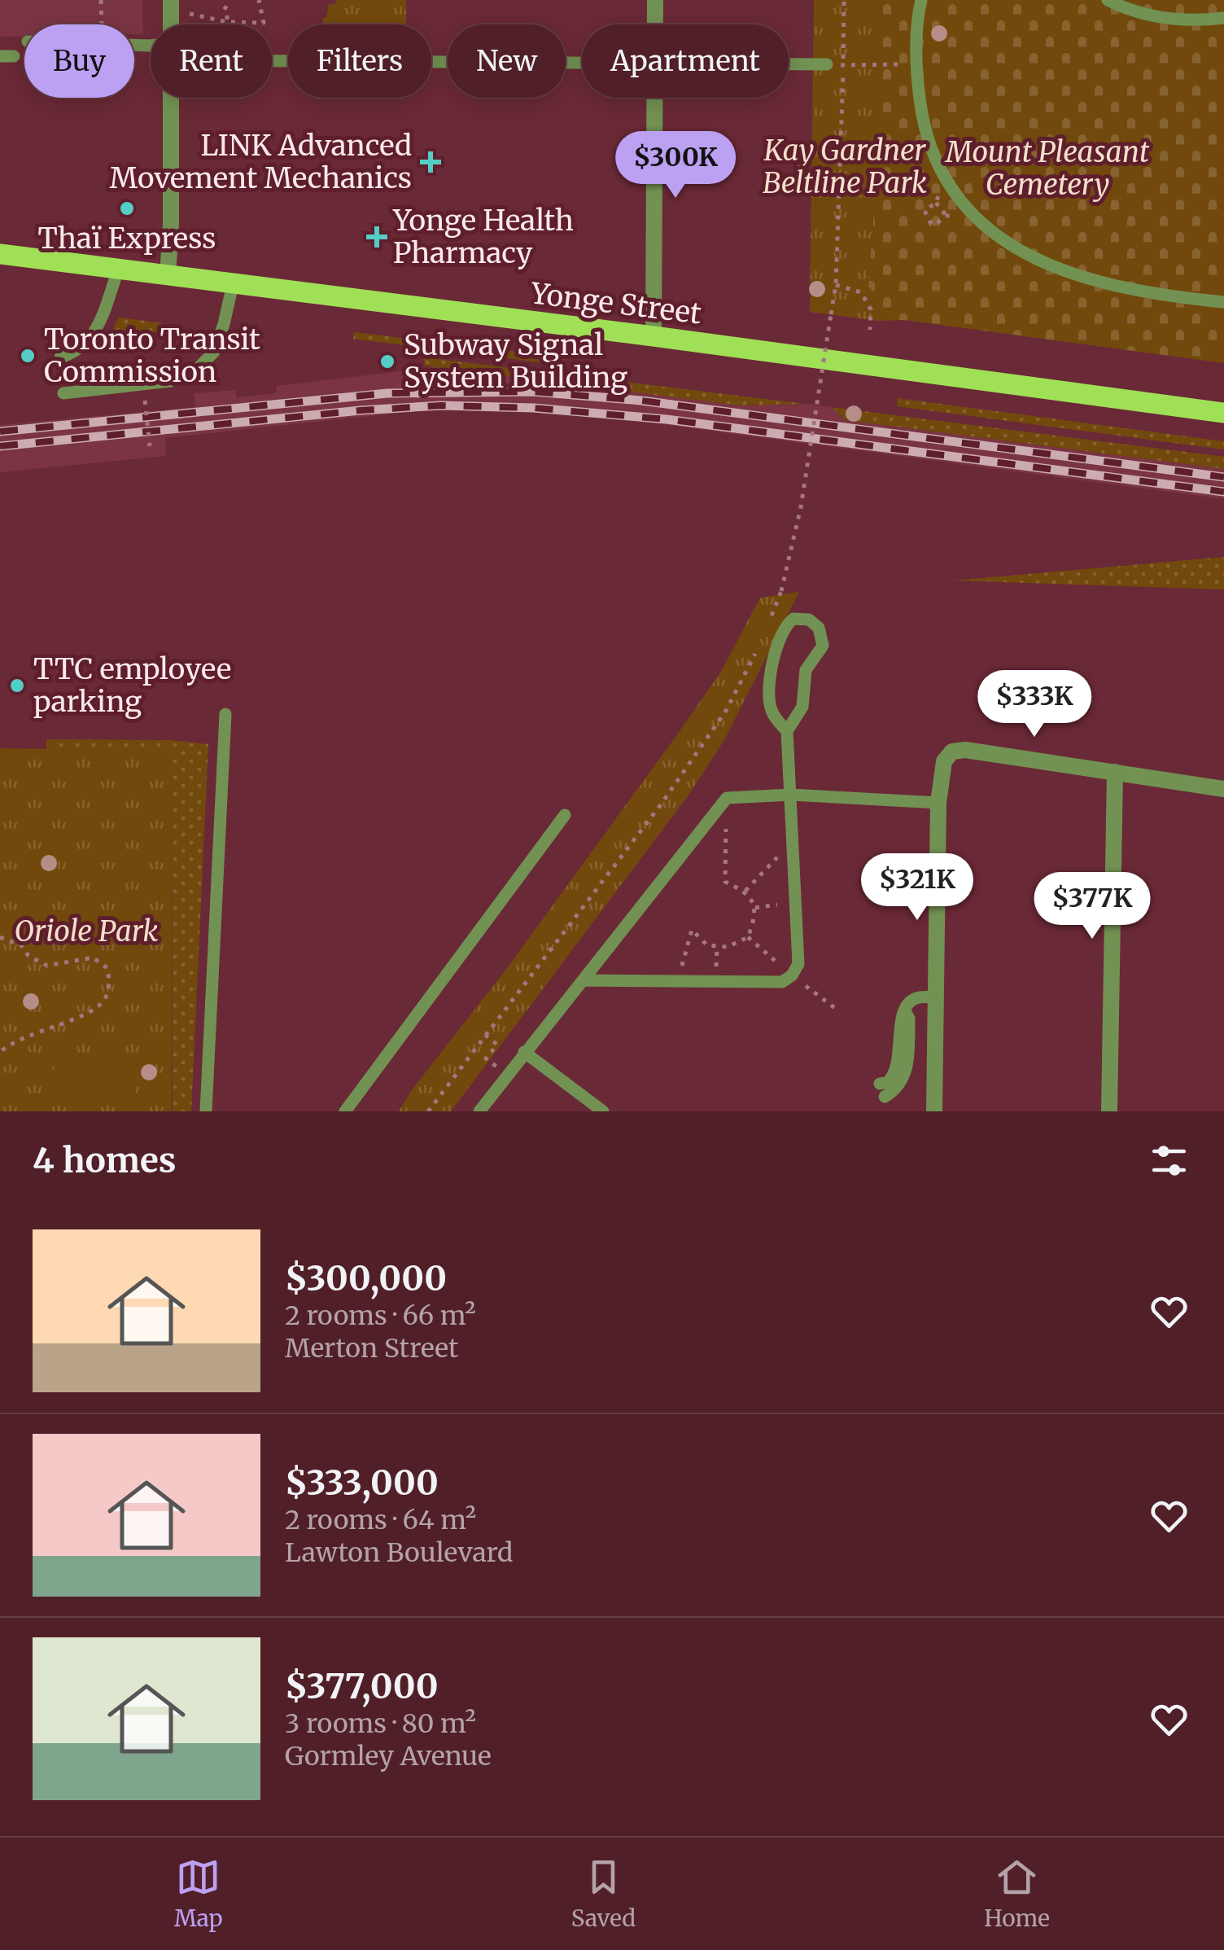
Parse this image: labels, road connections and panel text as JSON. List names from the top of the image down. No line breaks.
{"streets":{"main road":["Yonge Street"]},"parks":["Kay Gardner Beltline Park","Mount Pleasant Cemetery","Oriole Park"],"places":{"health":["LINK Advanced Movement Mechanics","Yonge Health Pharmacy"],"other":["Thaï Express","Toronto Transit Commission","Subway Signal System Building","TTC employee parking"]},"page":{"chip":["Buy","Rent","Filters","New","Apartment"],"price":["$300K","$333K","$321K","$377K"],"heading":"4 homes","list":[{"name":"$300,000","note":"2 rooms · 66 m² · Merton Street"},{"name":"$333,000","note":"2 rooms · 64 m² · Lawton Boulevard"},{"name":"$377,000","note":"3 rooms · 80 m² · Gormley Avenue"}],"tabs":["Map","Saved","Home"]}}
